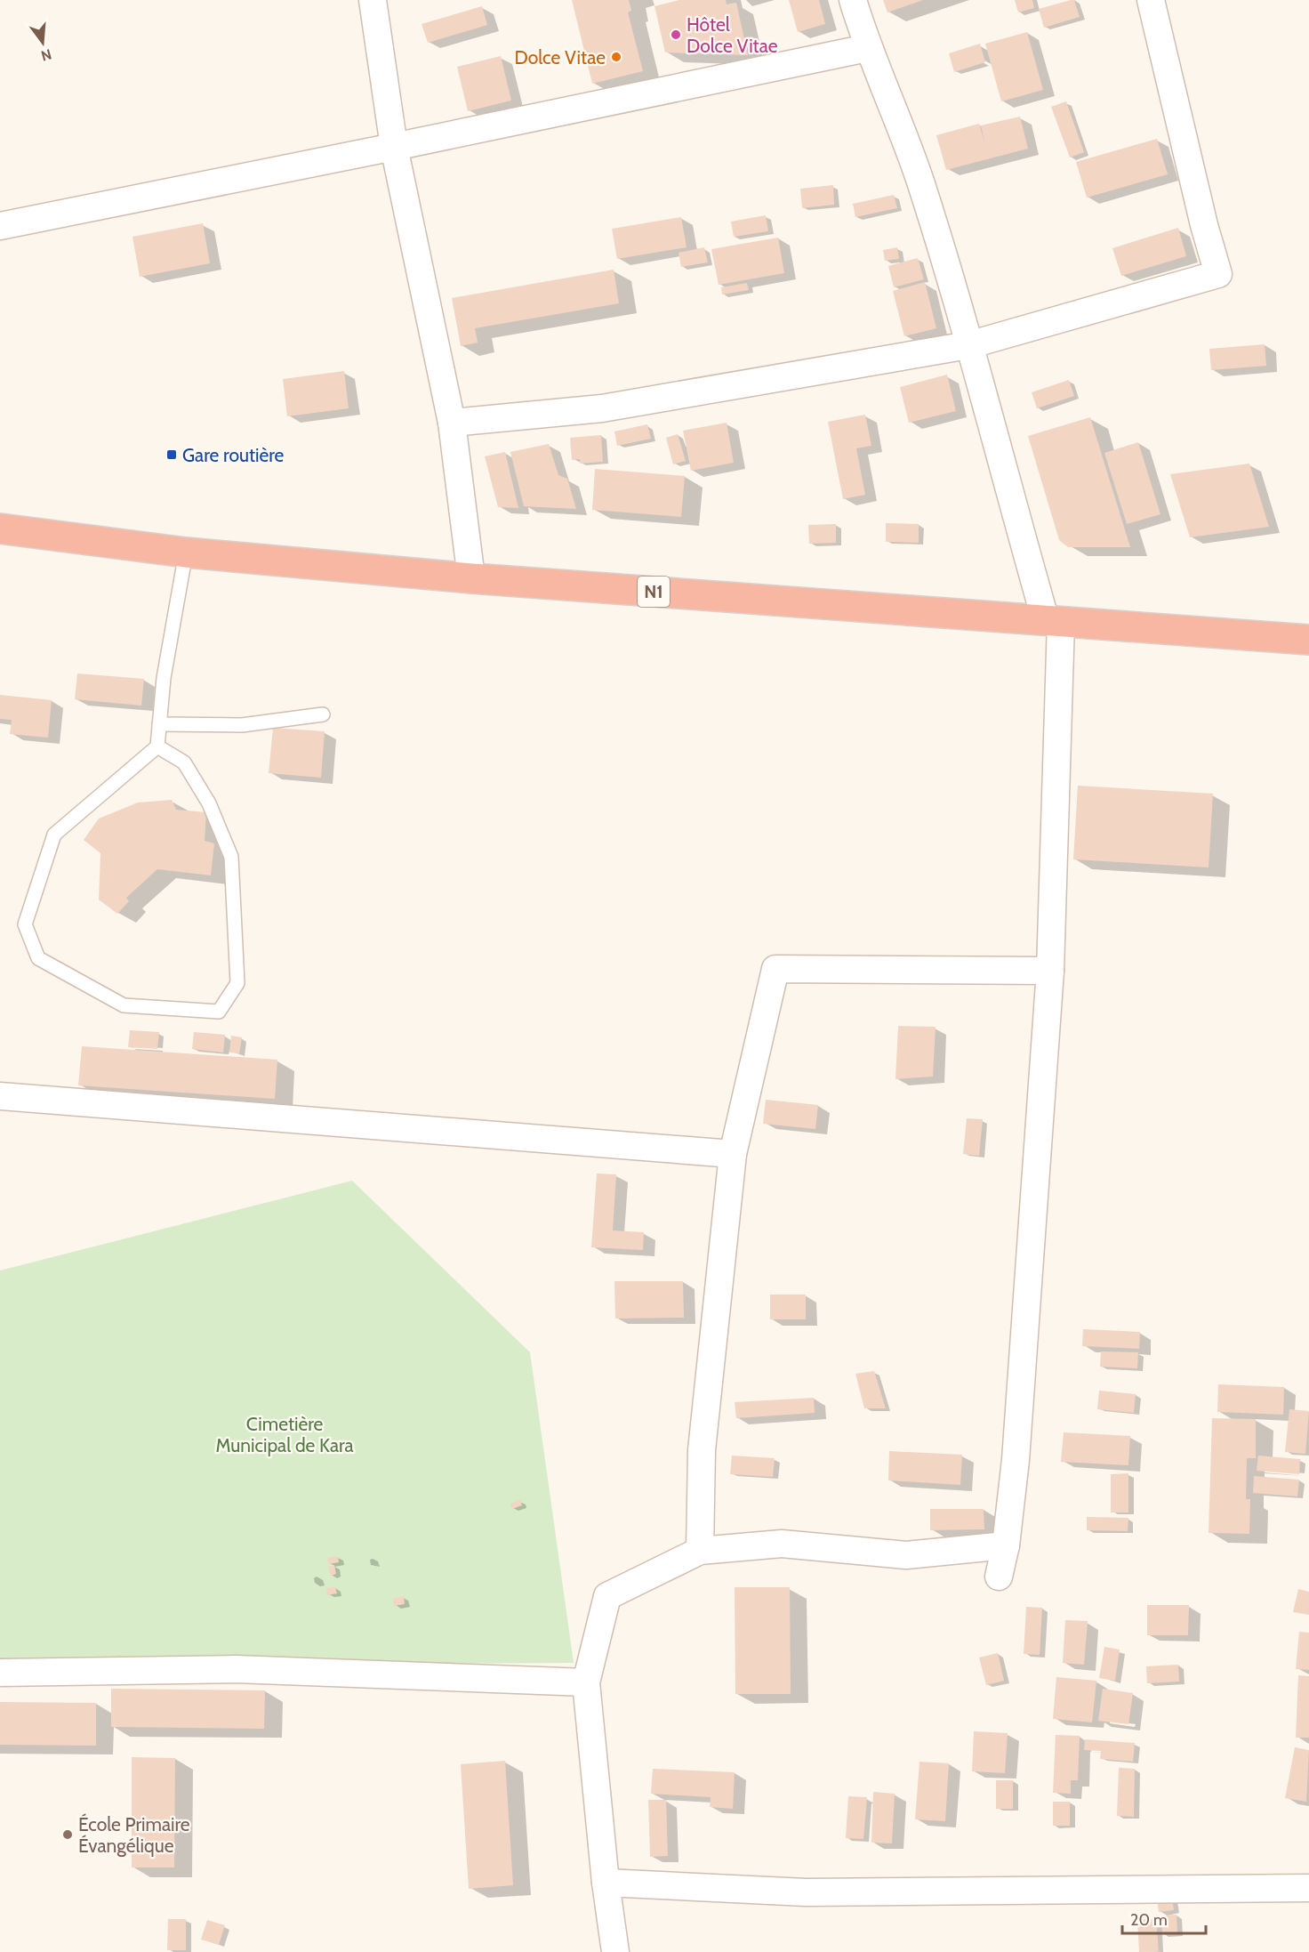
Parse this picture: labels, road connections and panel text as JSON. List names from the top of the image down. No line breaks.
{"streets":{"highway":["N1"]},"parks":["Cimetière Municipal de Kara"],"places":{"other":["Hôtel Dolce Vitae","Dolce Vitae","École Primaire Évangélique"],"transit":["Gare routière"]},"scale_bar":"20 m","north":"bottom"}
